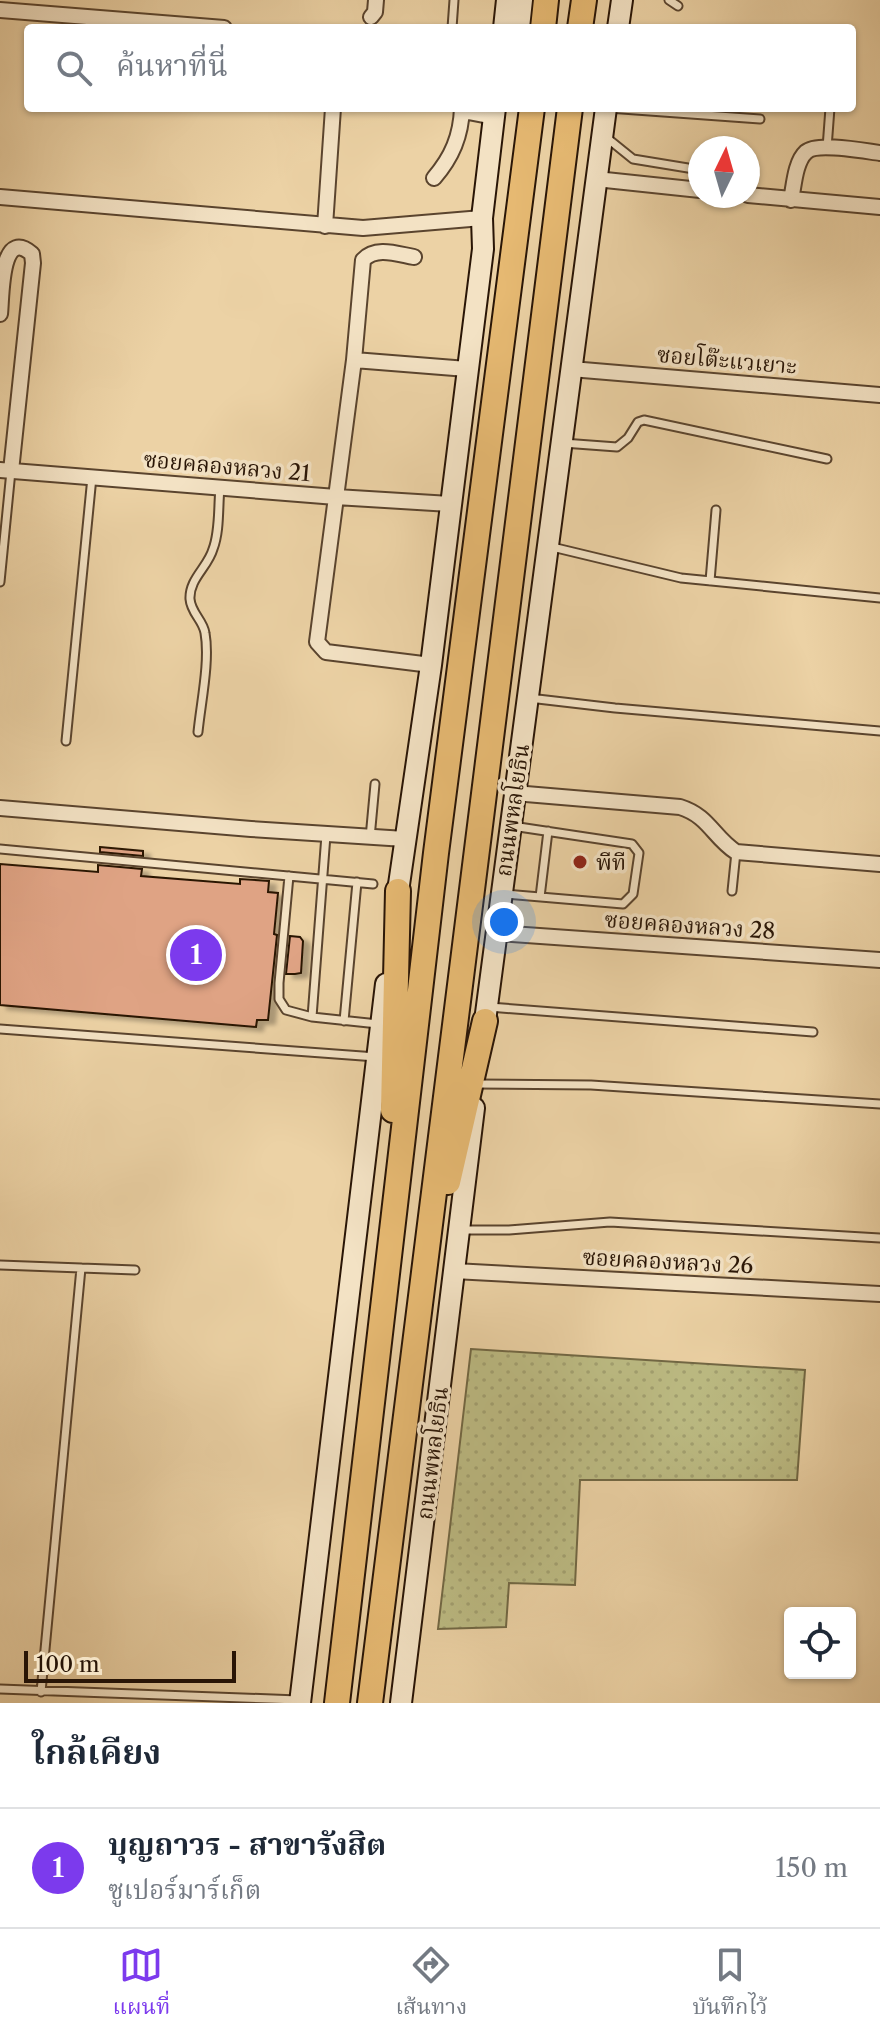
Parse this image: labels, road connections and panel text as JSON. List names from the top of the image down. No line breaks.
{"streets":{"highway":["ถนนพหลโยธิน"],"street":["ซอยโต๊ะแวเยาะ","ซอยคลองหลวง 21","ซอยคลองหลวง 28","ซอยคลองหลวง 26"]},"crossings":[["ซอยโต๊ะแวเยาะ","ถนนพหลโยธิน"],["ถนนพหลโยธิน","ซอยคลองหลวง 28"],["ถนนพหลโยธิน","ซอยคลองหลวง 26"]],"places":["พีที"],"scale_bar":"100 m","north":"top","page":{"search":"ค้นหาที่นี่","pins":"1","scale":"100 m","heading":"ใกล้เคียง","list":[{"mark":"1","name":"บุญถาวร - สาขารังสิต","note":"ซูเปอร์มาร์เก็ต","value":"150 m"}],"nav":["แผนที่","เส้นทาง","บันทึกไว้"]}}
